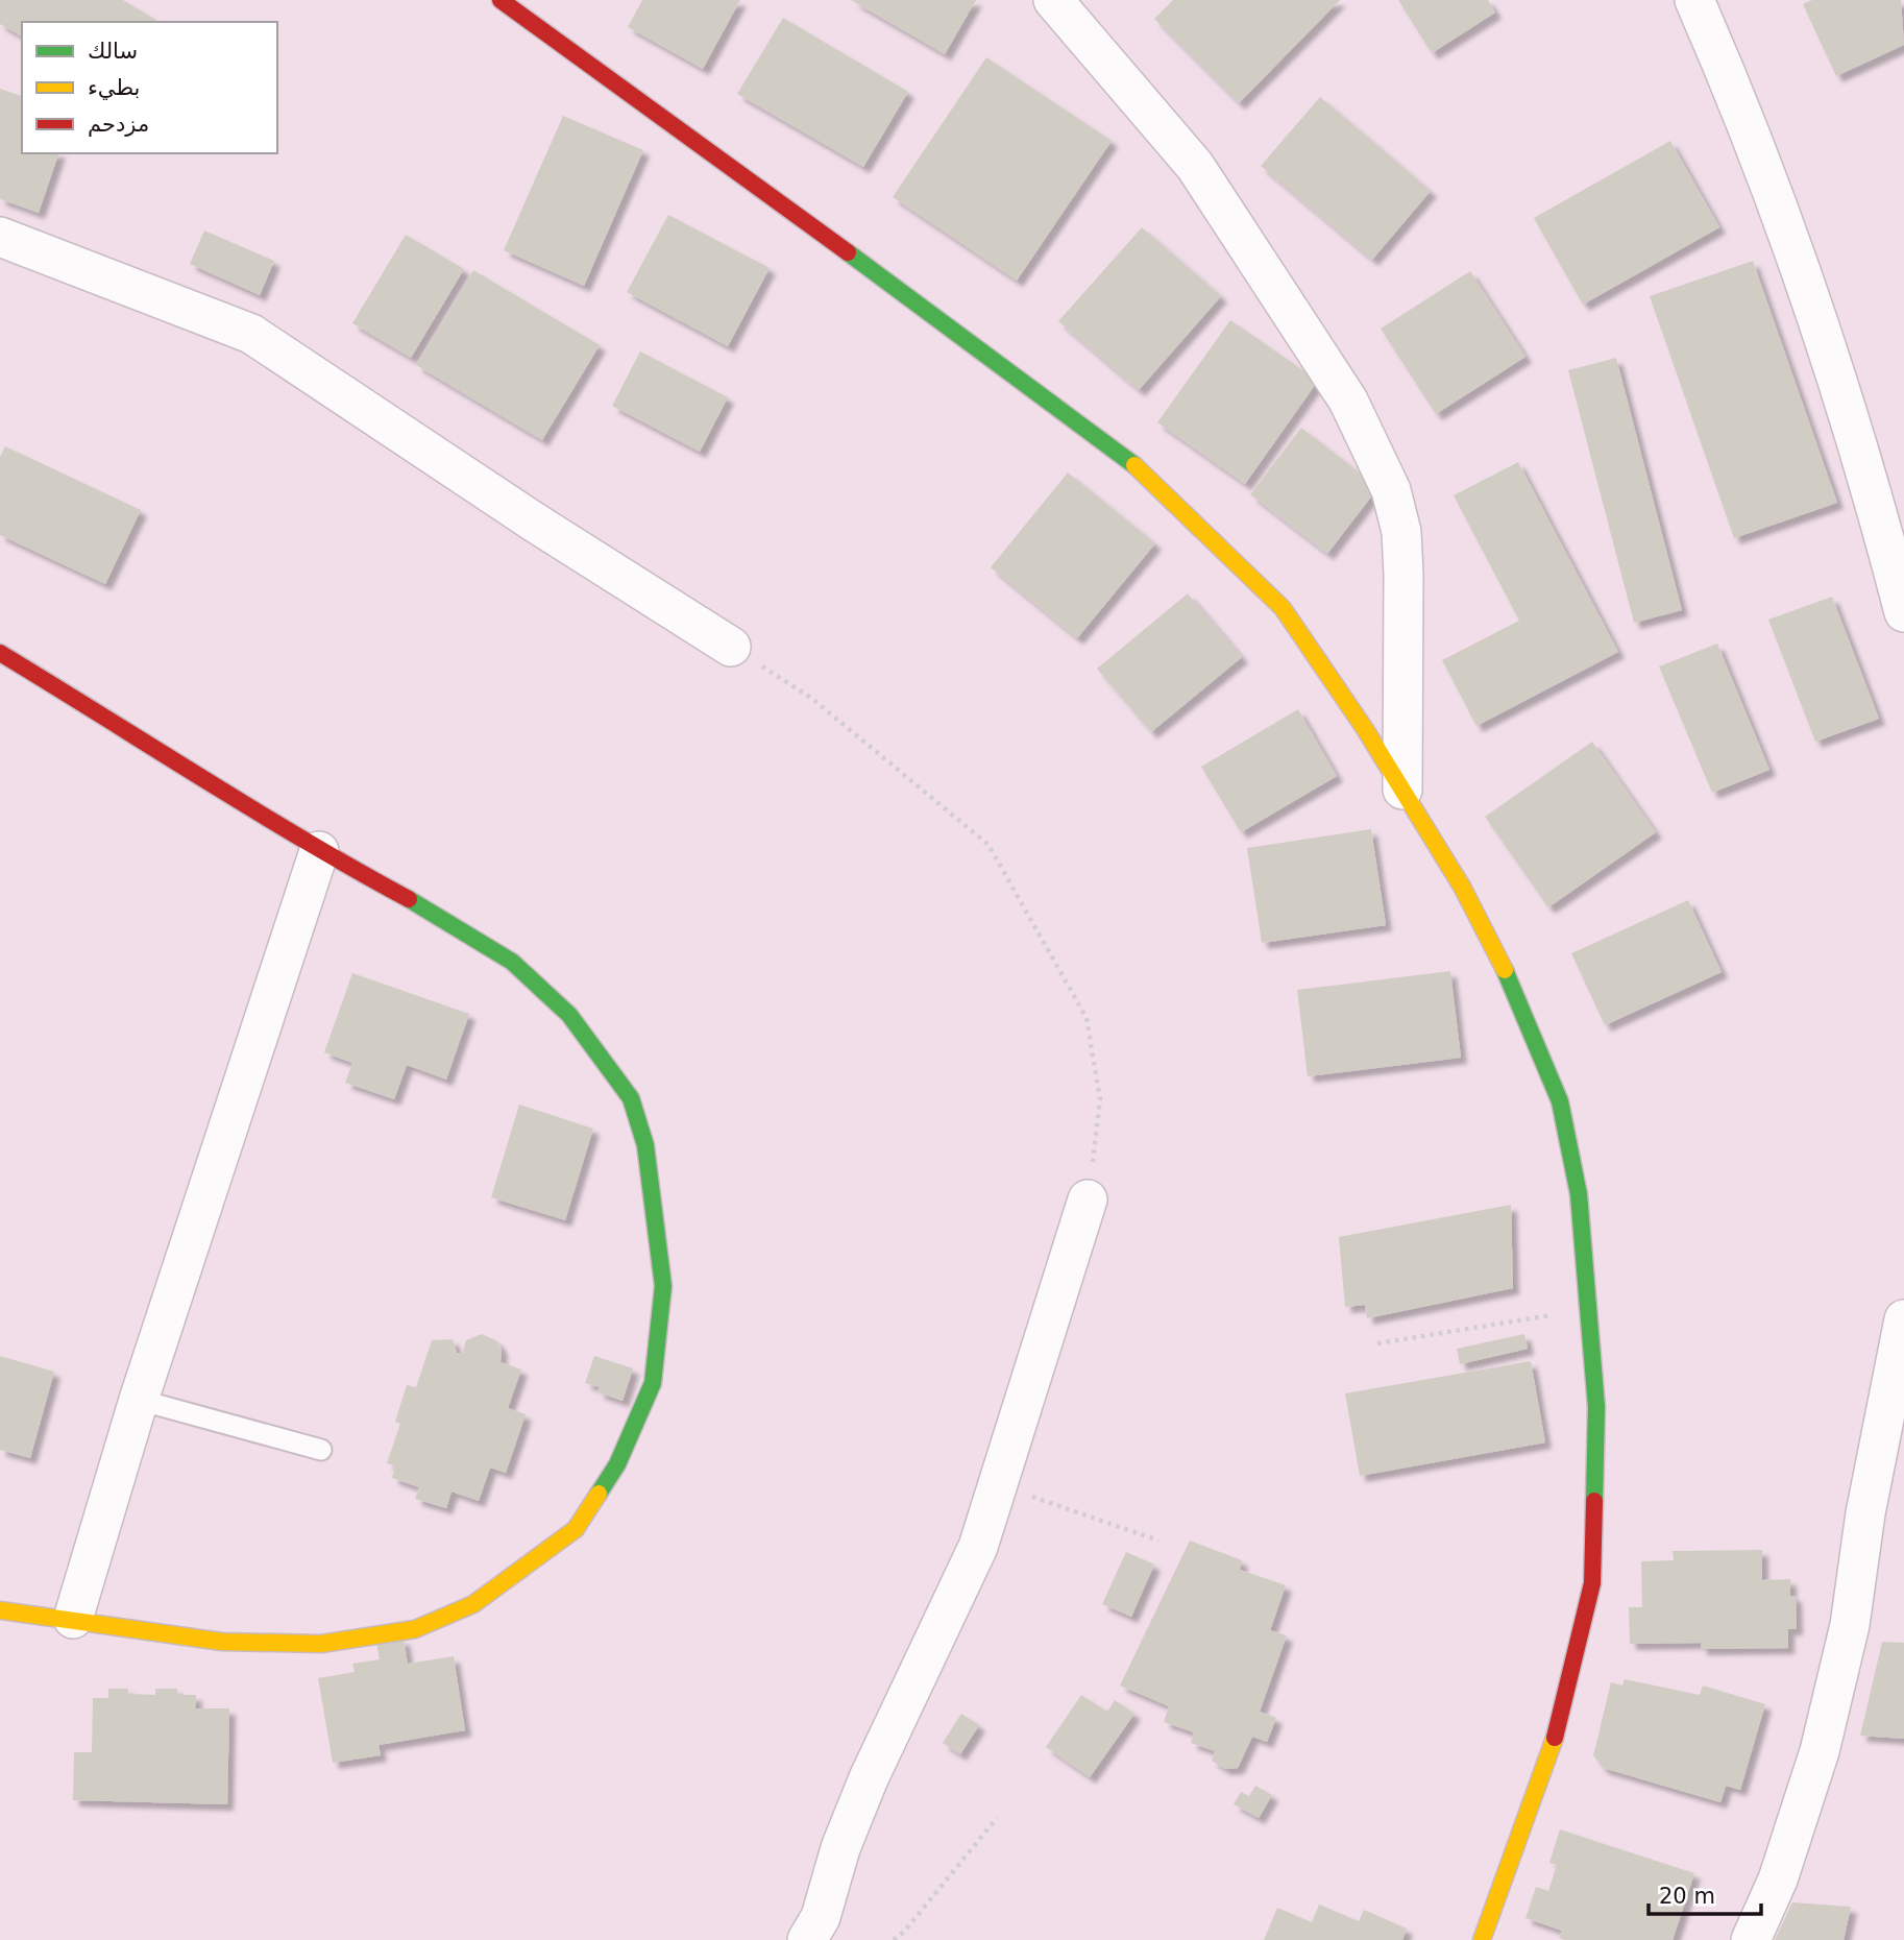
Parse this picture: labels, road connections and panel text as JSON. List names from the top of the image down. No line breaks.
{"legend":["سالك","بطيء","مزدحم"],"scale_bar":"20 m"}
